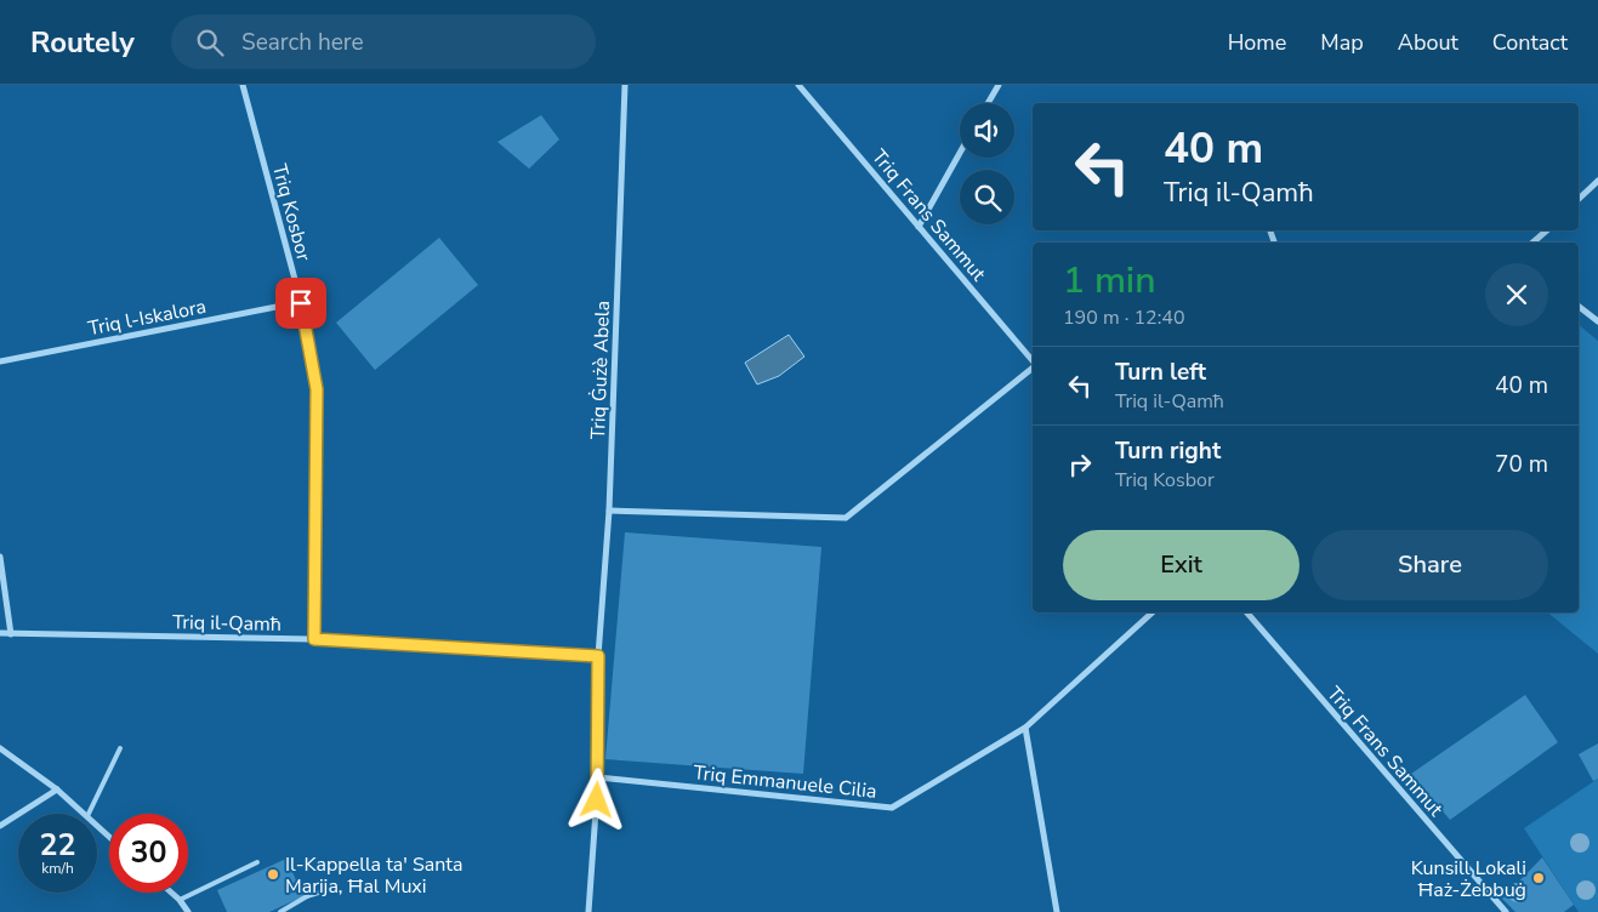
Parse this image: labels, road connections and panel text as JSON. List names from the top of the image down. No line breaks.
{"streets":{"street":["Triq Kosbor","Triq Frans Sammut","Triq l-Iskalora","Triq Ġużè Abela","Triq il-Qamħ","Triq Emmanuele Cilia"]},"crossings":[["Triq Kosbor","Triq l-Iskalora"],["Triq Kosbor","Triq il-Qamħ"],["Triq Ġużè Abela","Triq il-Qamħ"],["Triq Ġużè Abela","Triq Emmanuele Cilia"]],"places":["Il-Kappella ta' Santa Marija, Ħal Muxi","Kunsill Lokali Ħaż-Żebbuġ"],"page":{"header":"Routely","search":"Search here","nav":["Home","Map","About","Contact"],"turn":["40 m","Triq il-Qamħ"],"heading":["1 min","190 m · 12:40"],"list":[{"name":"Turn left","note":"Triq il-Qamħ","value":"40 m"},{"name":"Turn right","note":"Triq Kosbor","value":"70 m"}],"buttons":["Exit","Share"],"speed":"22 km/h","limit":"30"}}
